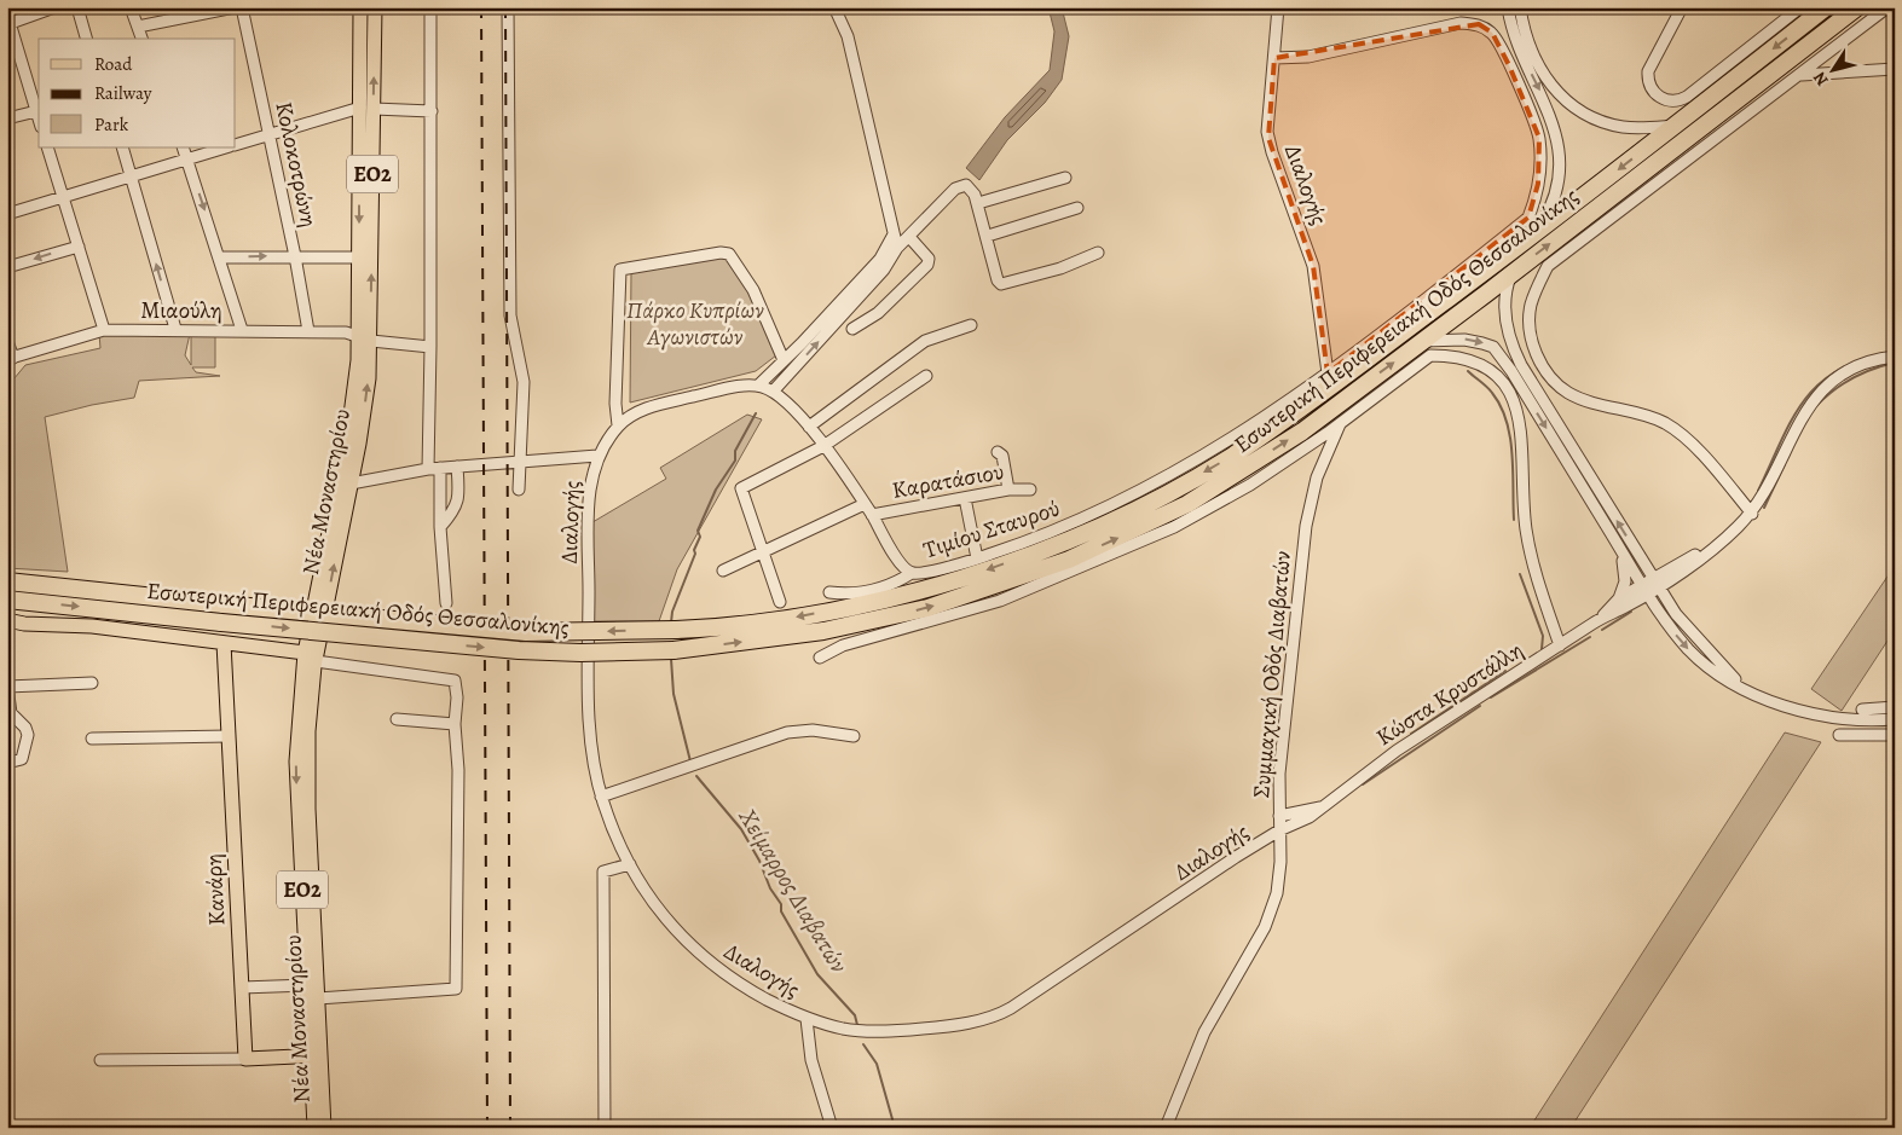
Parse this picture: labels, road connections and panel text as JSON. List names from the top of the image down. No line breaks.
{"streets":{"highway":["Εσωτερική Περιφερειακή Οδός Θεσσαλονίκης"],"main road":["ΕΟ2","Νέα Μοναστηρίου","Κανάρη"],"street":["Κολοκοτρώνη","Διαλογής","Μιαούλη","Καρατάσιου","Τιμίου Σταυρού","Συμμαχική Οδός Διαβατών","Κώστα Κρυστάλλη"]},"crossings":[["Κολοκοτρώνη","Μιαούλη"],["Διαλογής","Τιμίου Σταυρού"],["Διαλογής","Συμμαχική Οδός Διαβατών"],["Διαλογής","Κώστα Κρυστάλλη"],["Μιαούλη","Νέα Μοναστηρίου"],["Καρατάσιου","Τιμίου Σταυρού"],["Συμμαχική Οδός Διαβατών","Κώστα Κρυστάλλη"]],"water":["Χείμαρρος Διαβατών"],"parks":["Πάρκο Κυπρίων Αγωνιστών"],"legend":["Road","Railway","Park"],"north":"bottom left"}
